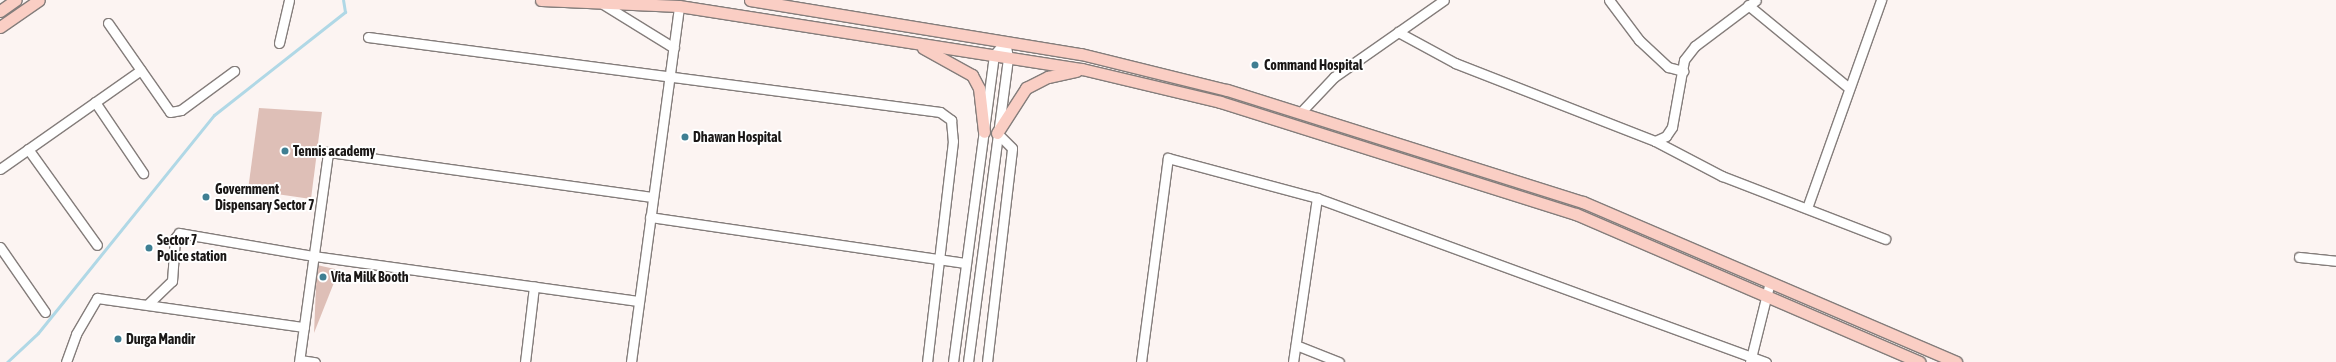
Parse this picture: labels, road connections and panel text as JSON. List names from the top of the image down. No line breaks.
{"places":["Command Hospital","Dhawan Hospital","Tennis academy","Government Dispensary Sector 7","Sector 7 Police station","Vita Milk Booth","Durga Mandir"]}
